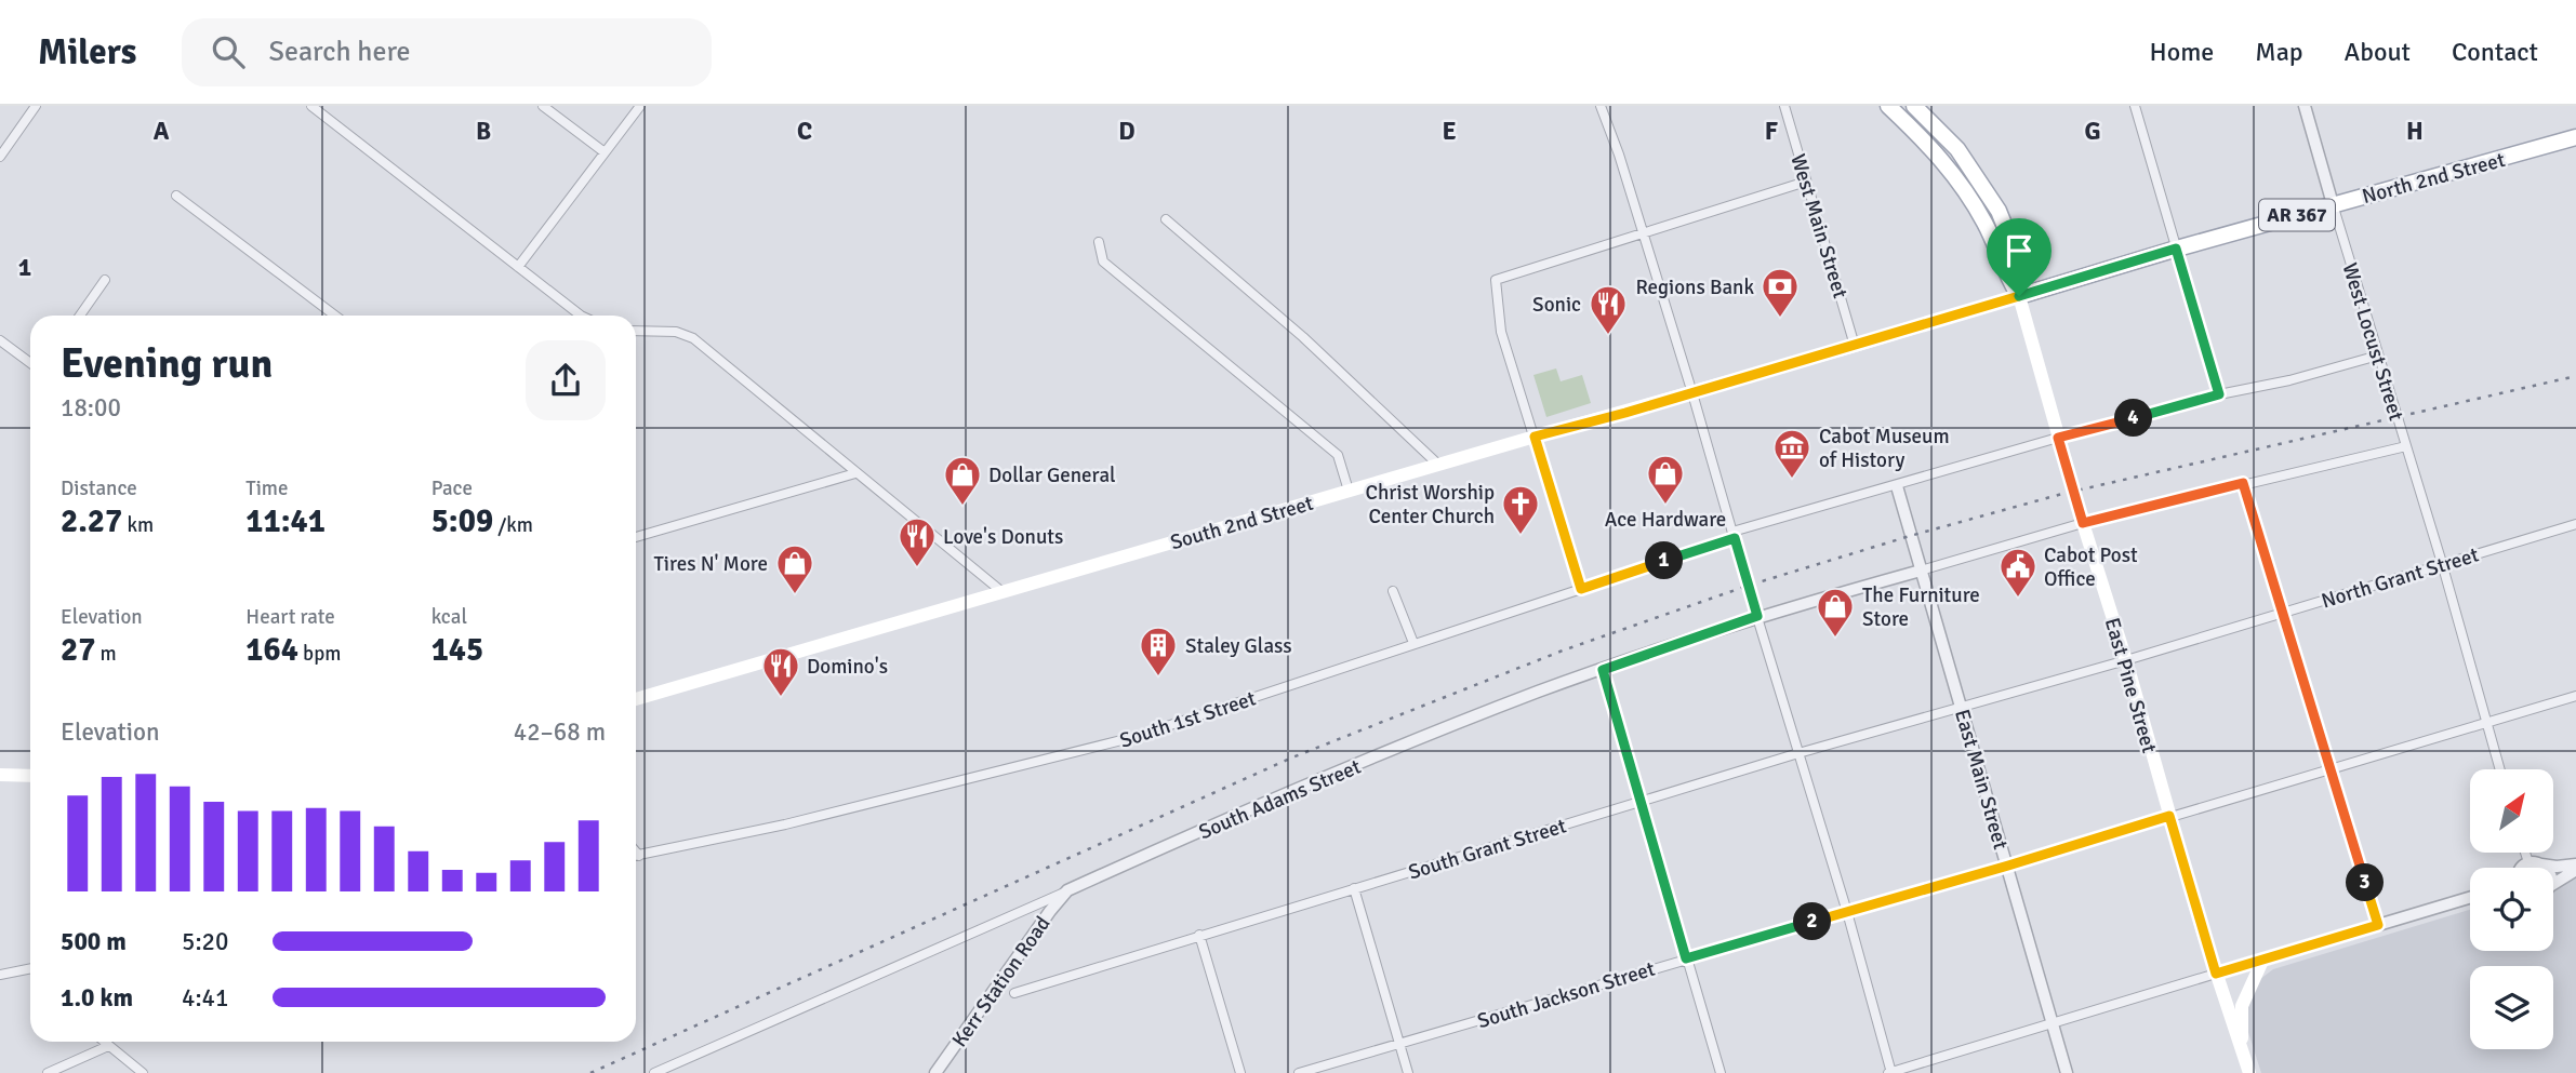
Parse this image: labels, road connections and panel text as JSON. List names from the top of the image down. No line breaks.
{"streets":{"main road":["North 2nd Street","AR 367","South 2nd Street","East Pine Street"],"street":["West Main Street","West Locust Street","North Grant Street","South 1st Street","East Main Street","South Adams Street","South Grant Street","Kerr Station Road","South Jackson Street"]},"crossings":[["North 2nd Street","West Main Street"],["North 2nd Street","West Locust Street"],["North 2nd Street","South 2nd Street"],["North 2nd Street","East Pine Street"],["West Main Street","South 2nd Street"],["West Locust Street","North Grant Street"],["West Locust Street","South 1st Street"],["West Locust Street","South Jackson Street"],["North Grant Street","East Pine Street"],["North Grant Street","East Main Street"],["North Grant Street","South Grant Street"],["East Pine Street","South 1st Street"],["East Pine Street","South Jackson Street"],["South 1st Street","East Main Street"],["East Main Street","South Adams Street"],["East Main Street","South Grant Street"],["East Main Street","South Jackson Street"],["South Adams Street","Kerr Station Road"]],"places":{"bank":["Regions Bank"],"restaurant":["Sonic","Love's Donuts","Domino's"],"museum":["Cabot Museum of History"],"shop":["Ace Hardware","Dollar General","Tires N' More","The Furniture Store"],"church":["Christ Worship Center Church"],"public building":["Cabot Post Office"],"building":["Staley Glass"]},"north":"top right","page":{"header":"Milers","search":"Search here","nav":["Home","Map","About","Contact"],"heading":["Evening run","18:00"],"pins":["4","1","3","2"],"stats":[["Distance","2.27 km"],["Time","11:41"],["Pace","5:09 /km"],["Elevation","27 m"],["Heart rate","164 bpm"],["kcal","145"]],"chart":["Elevation","42–68 m"],"list":[{"name":"500 m","note":"5:20"},{"name":"1.0 km","note":"4:41"}]},"grid":{"columns":["A","B","C","D","E","F","G","H"],"rows":["1"]}}
